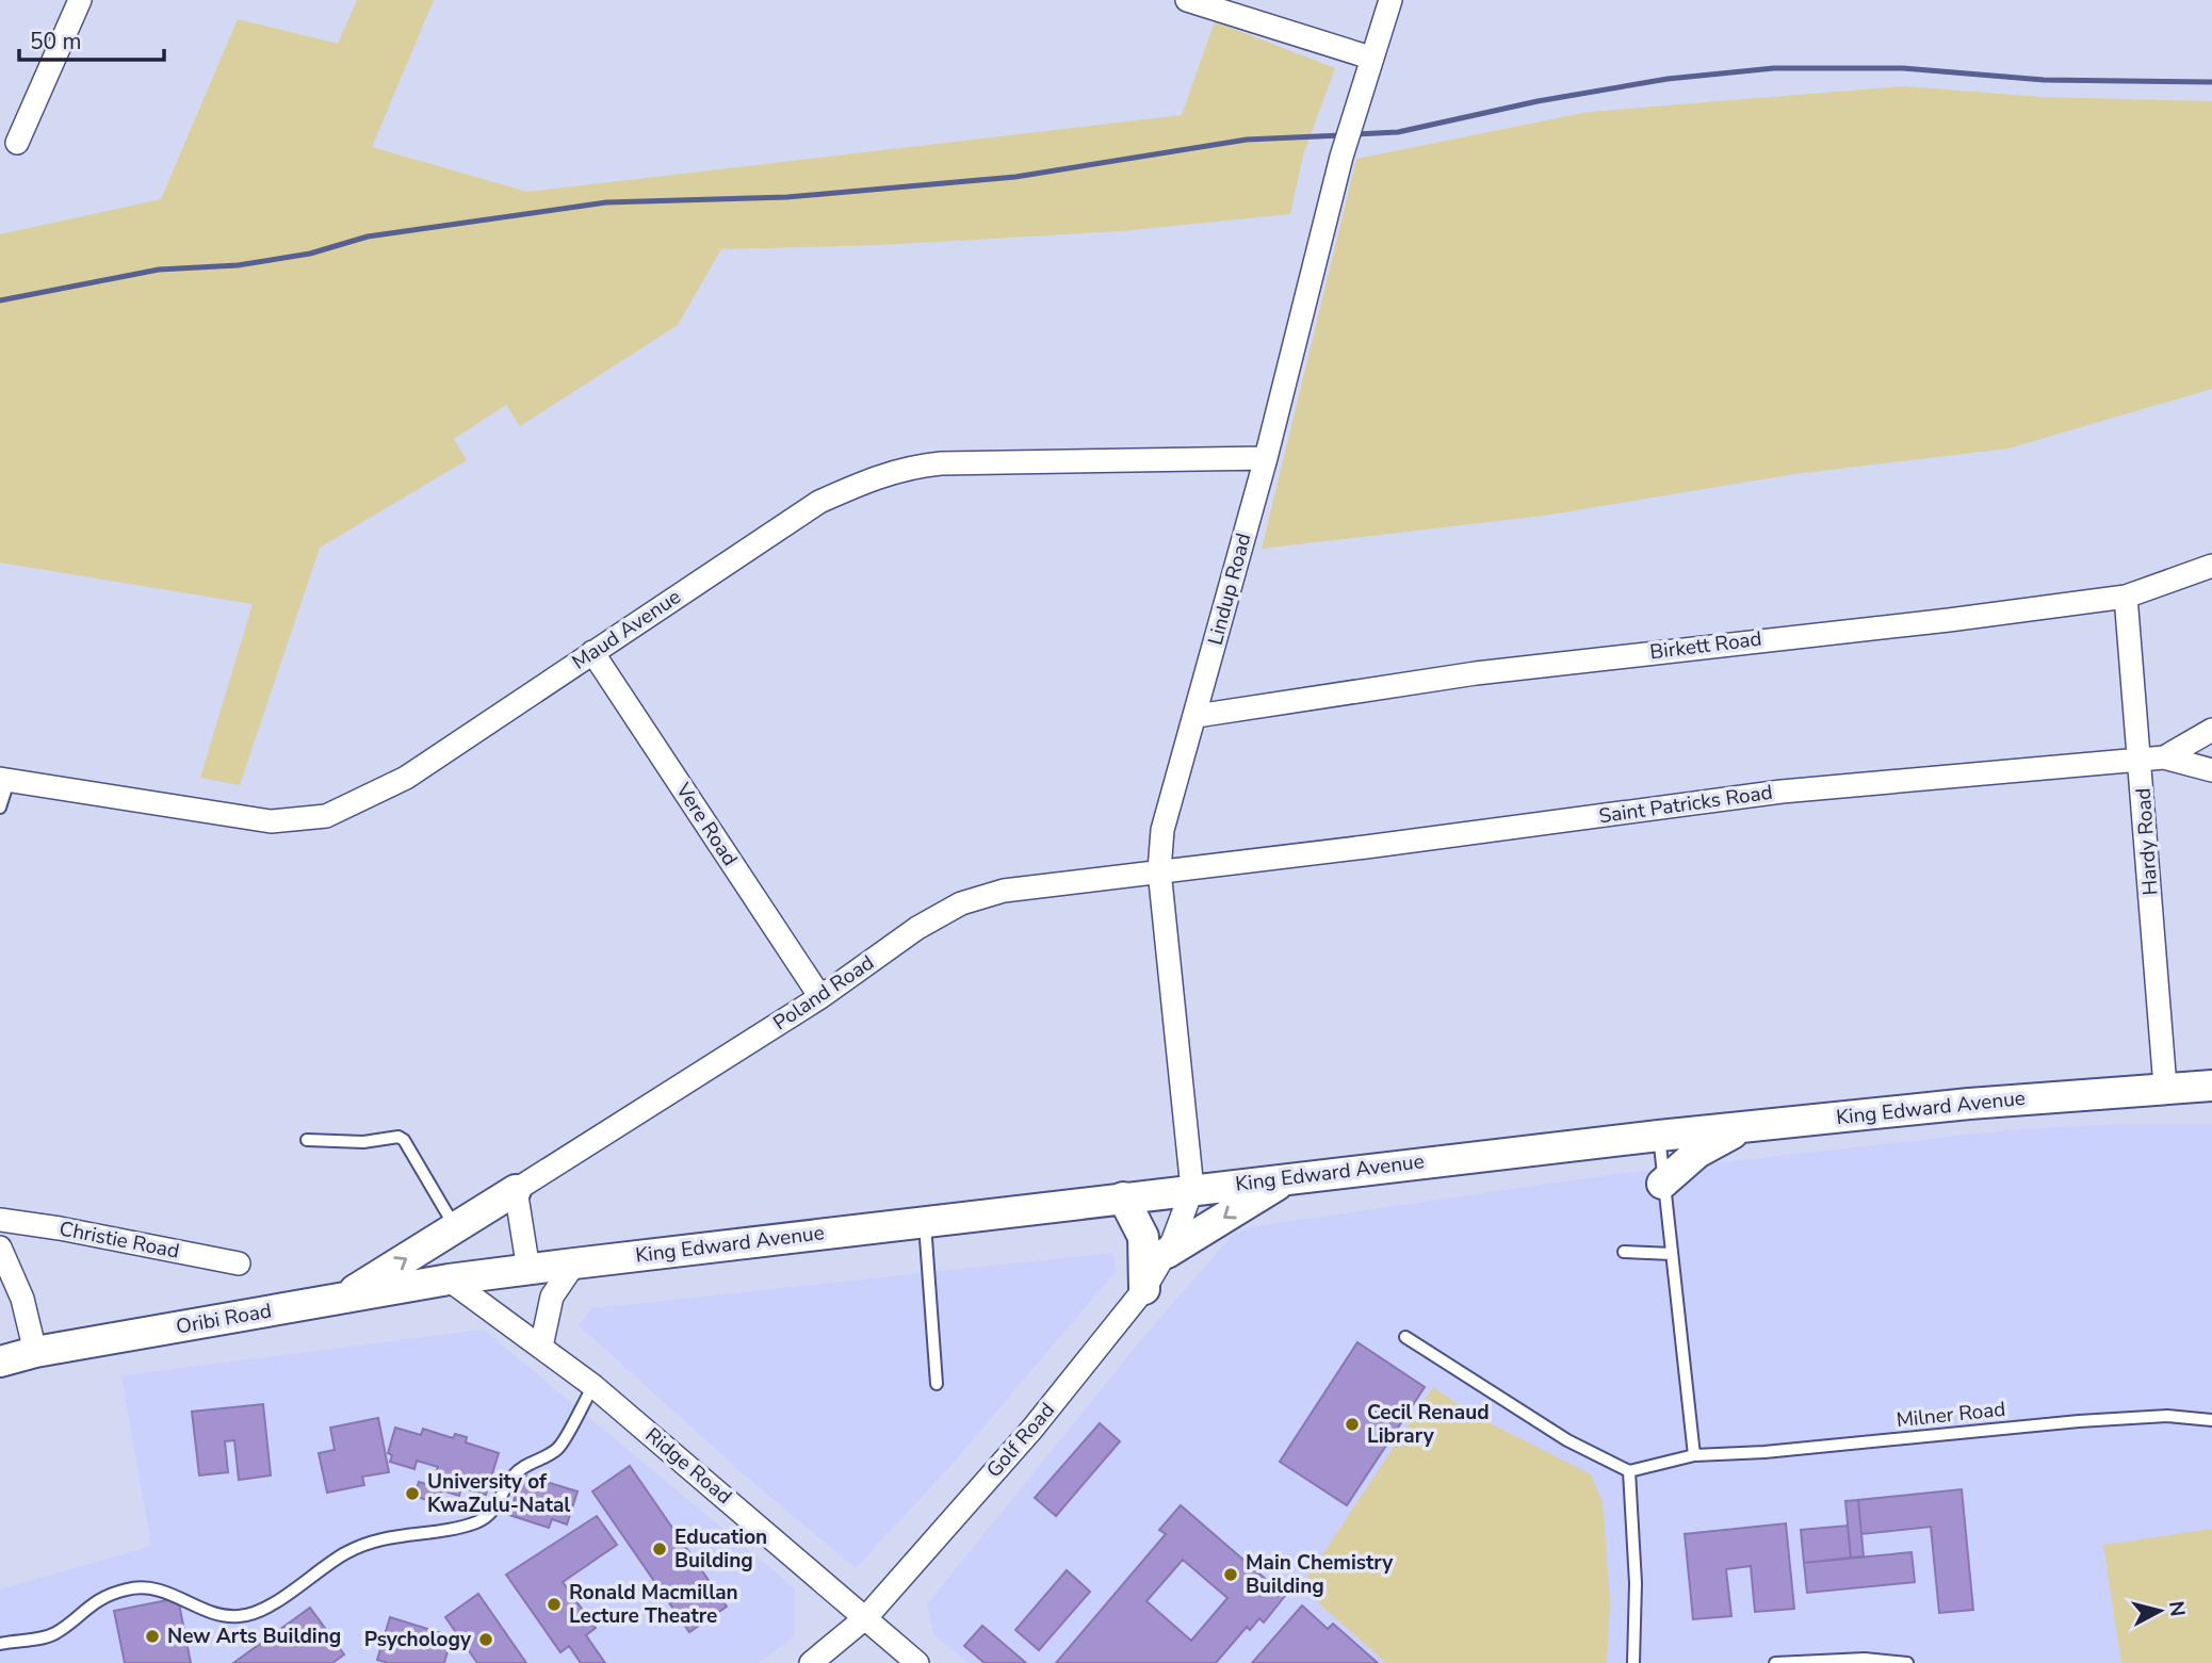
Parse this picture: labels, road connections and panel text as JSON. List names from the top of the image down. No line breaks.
{"streets":{"street":["Lindup Road","Maud Avenue","Birkett Road","Saint Patricks Road","Vere Road","Hardy Road","Poland Road","King Edward Avenue","Christie Road","Oribi Road","Golf Road","Ridge Road"],"lane":["Milner Road"]},"crossings":[["Lindup Road","Maud Avenue"],["Lindup Road","Birkett Road"],["Lindup Road","Saint Patricks Road"],["Lindup Road","Poland Road"],["Lindup Road","King Edward Avenue"],["Lindup Road","Golf Road"],["Maud Avenue","Vere Road"],["Birkett Road","Hardy Road"],["Saint Patricks Road","Hardy Road"],["Saint Patricks Road","Poland Road"],["Vere Road","Poland Road"],["Hardy Road","King Edward Avenue"],["King Edward Avenue","Oribi Road"],["King Edward Avenue","Golf Road"],["King Edward Avenue","Ridge Road"],["Oribi Road","Ridge Road"],["Golf Road","Ridge Road"]],"places":["Cecil Renaud Library","University of KwaZulu-Natal","Education Building","Main Chemistry Building","Ronald Macmillan Lecture Theatre","New Arts Building","Psychology"],"scale_bar":"50 m","north":"right"}
